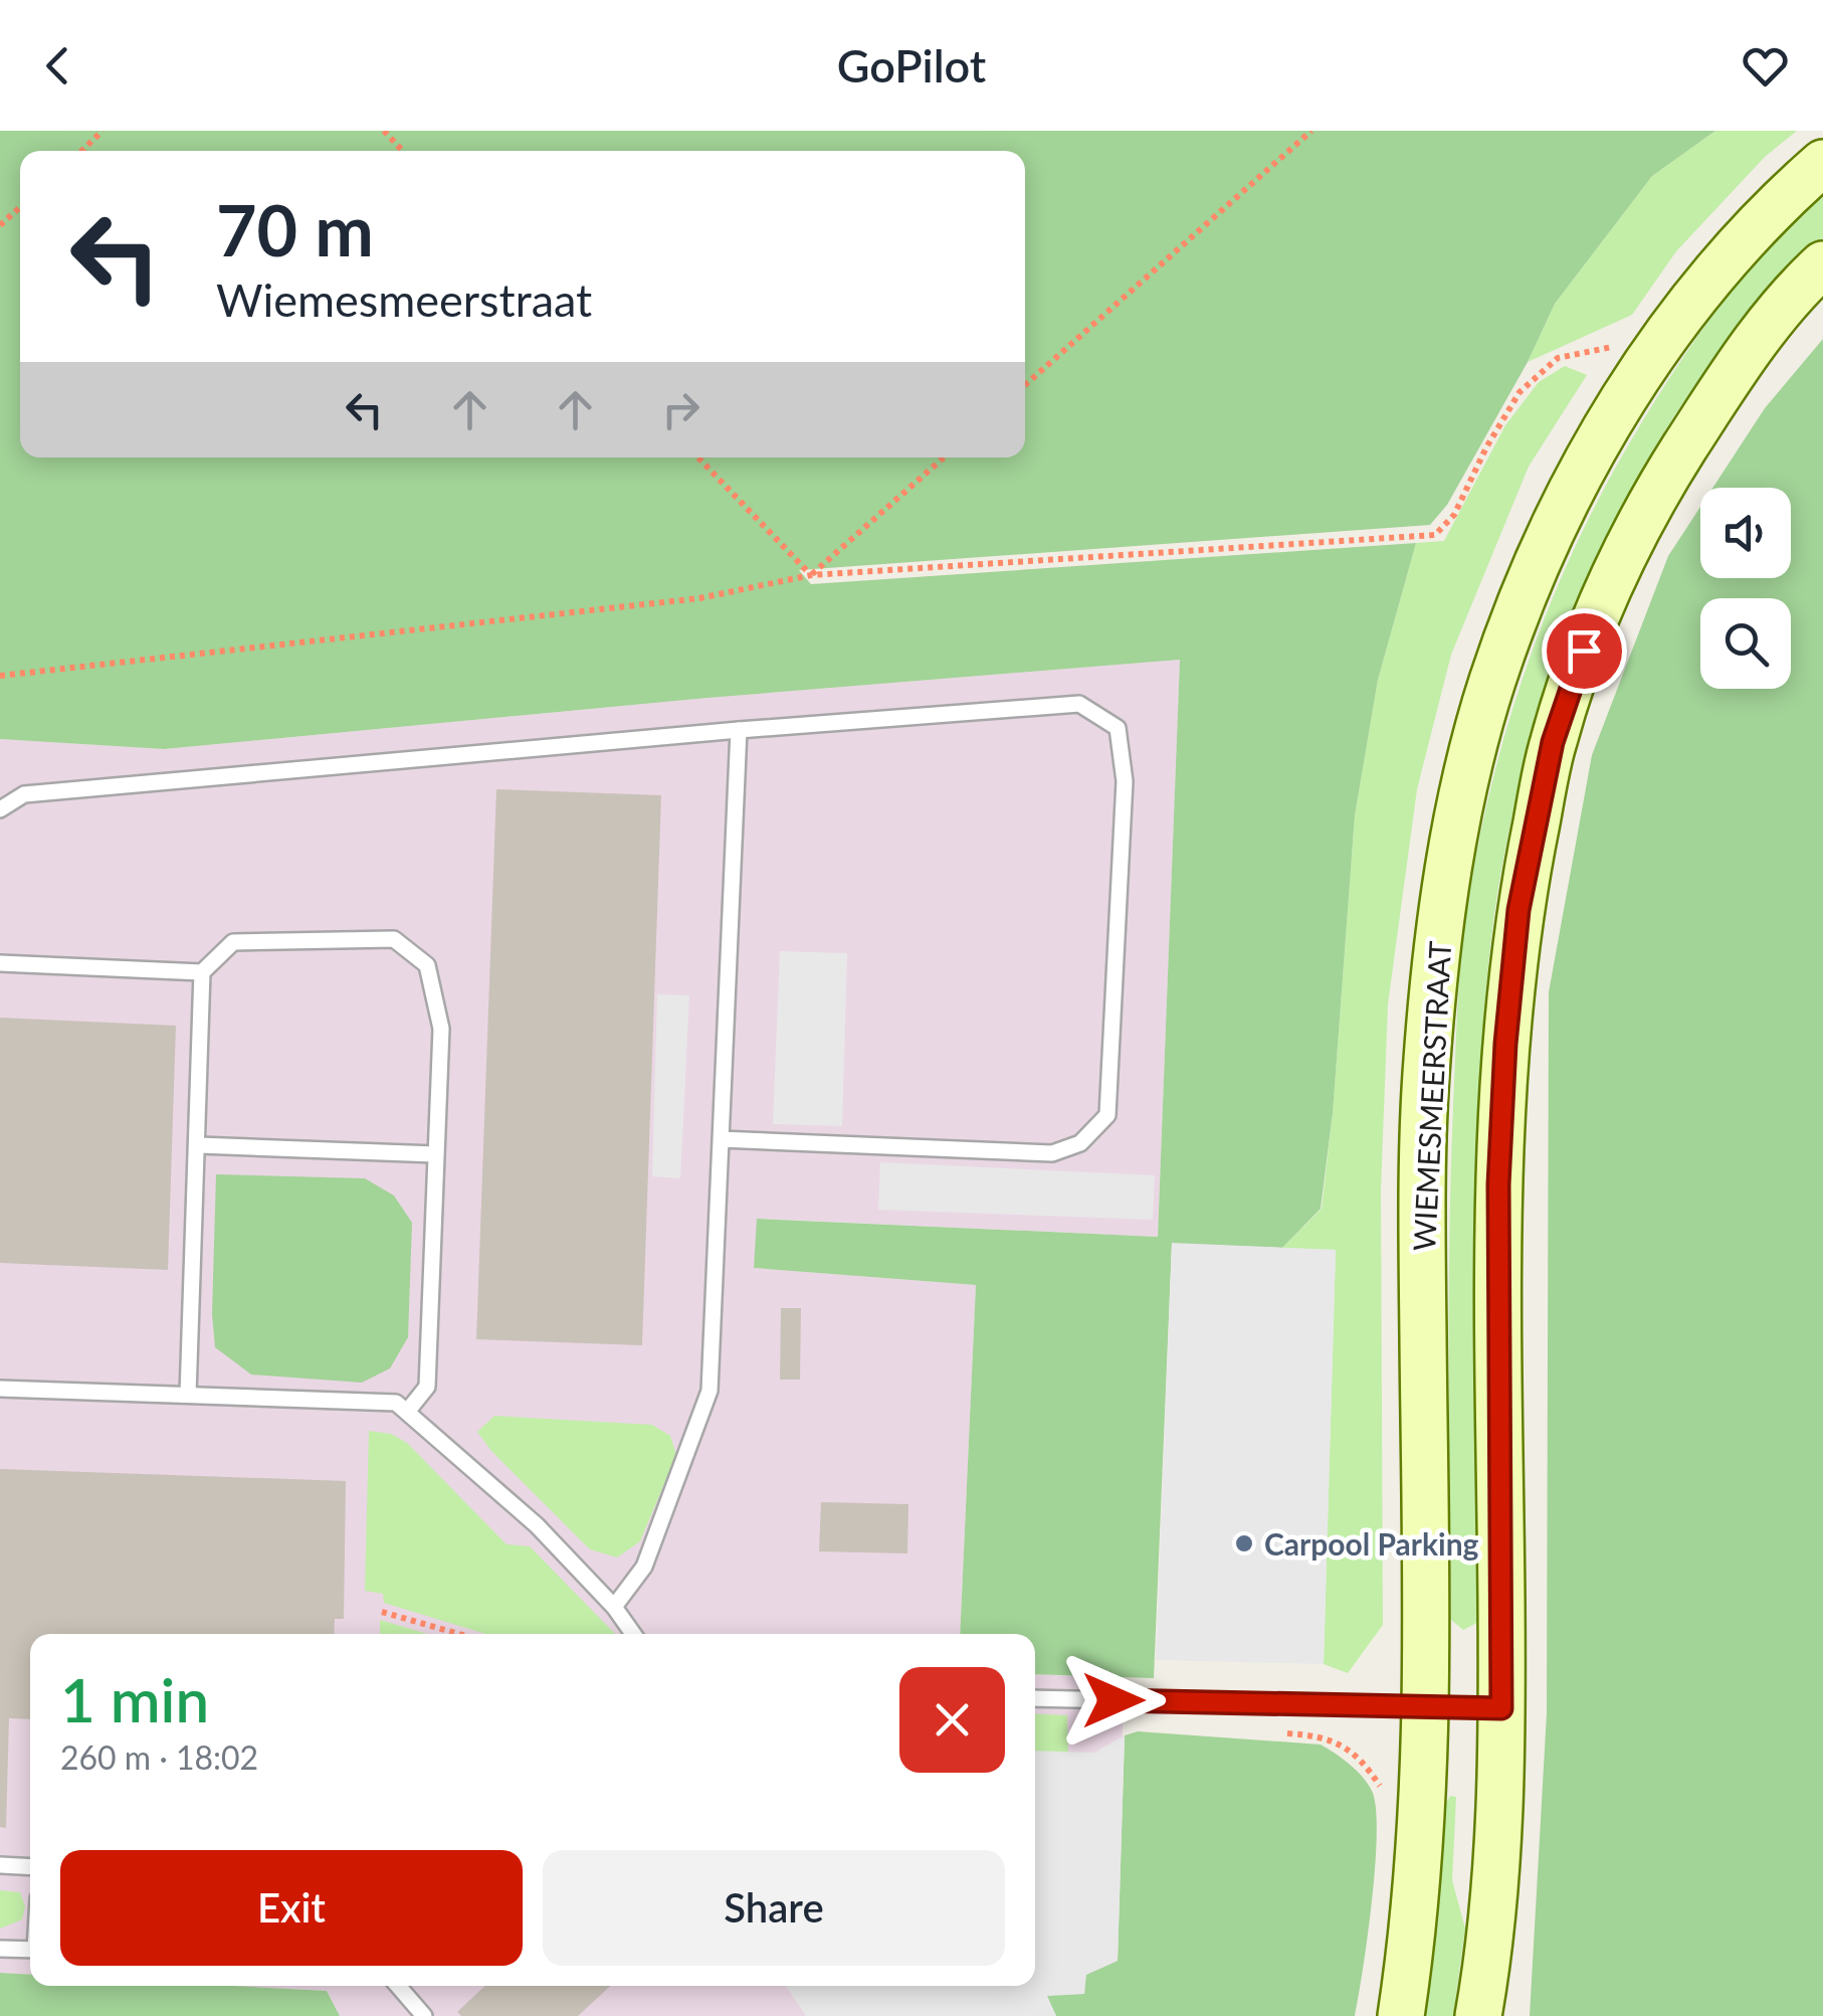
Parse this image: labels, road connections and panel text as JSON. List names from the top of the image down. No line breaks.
{"streets":{"main road":["WIEMESMEERSTRAAT"]},"places":["Carpool Parking"],"page":{"header":"GoPilot","turn":["70 m","Wiemesmeerstraat"],"heading":["1 min","260 m · 18:02"],"buttons":["Exit","Share"]}}
